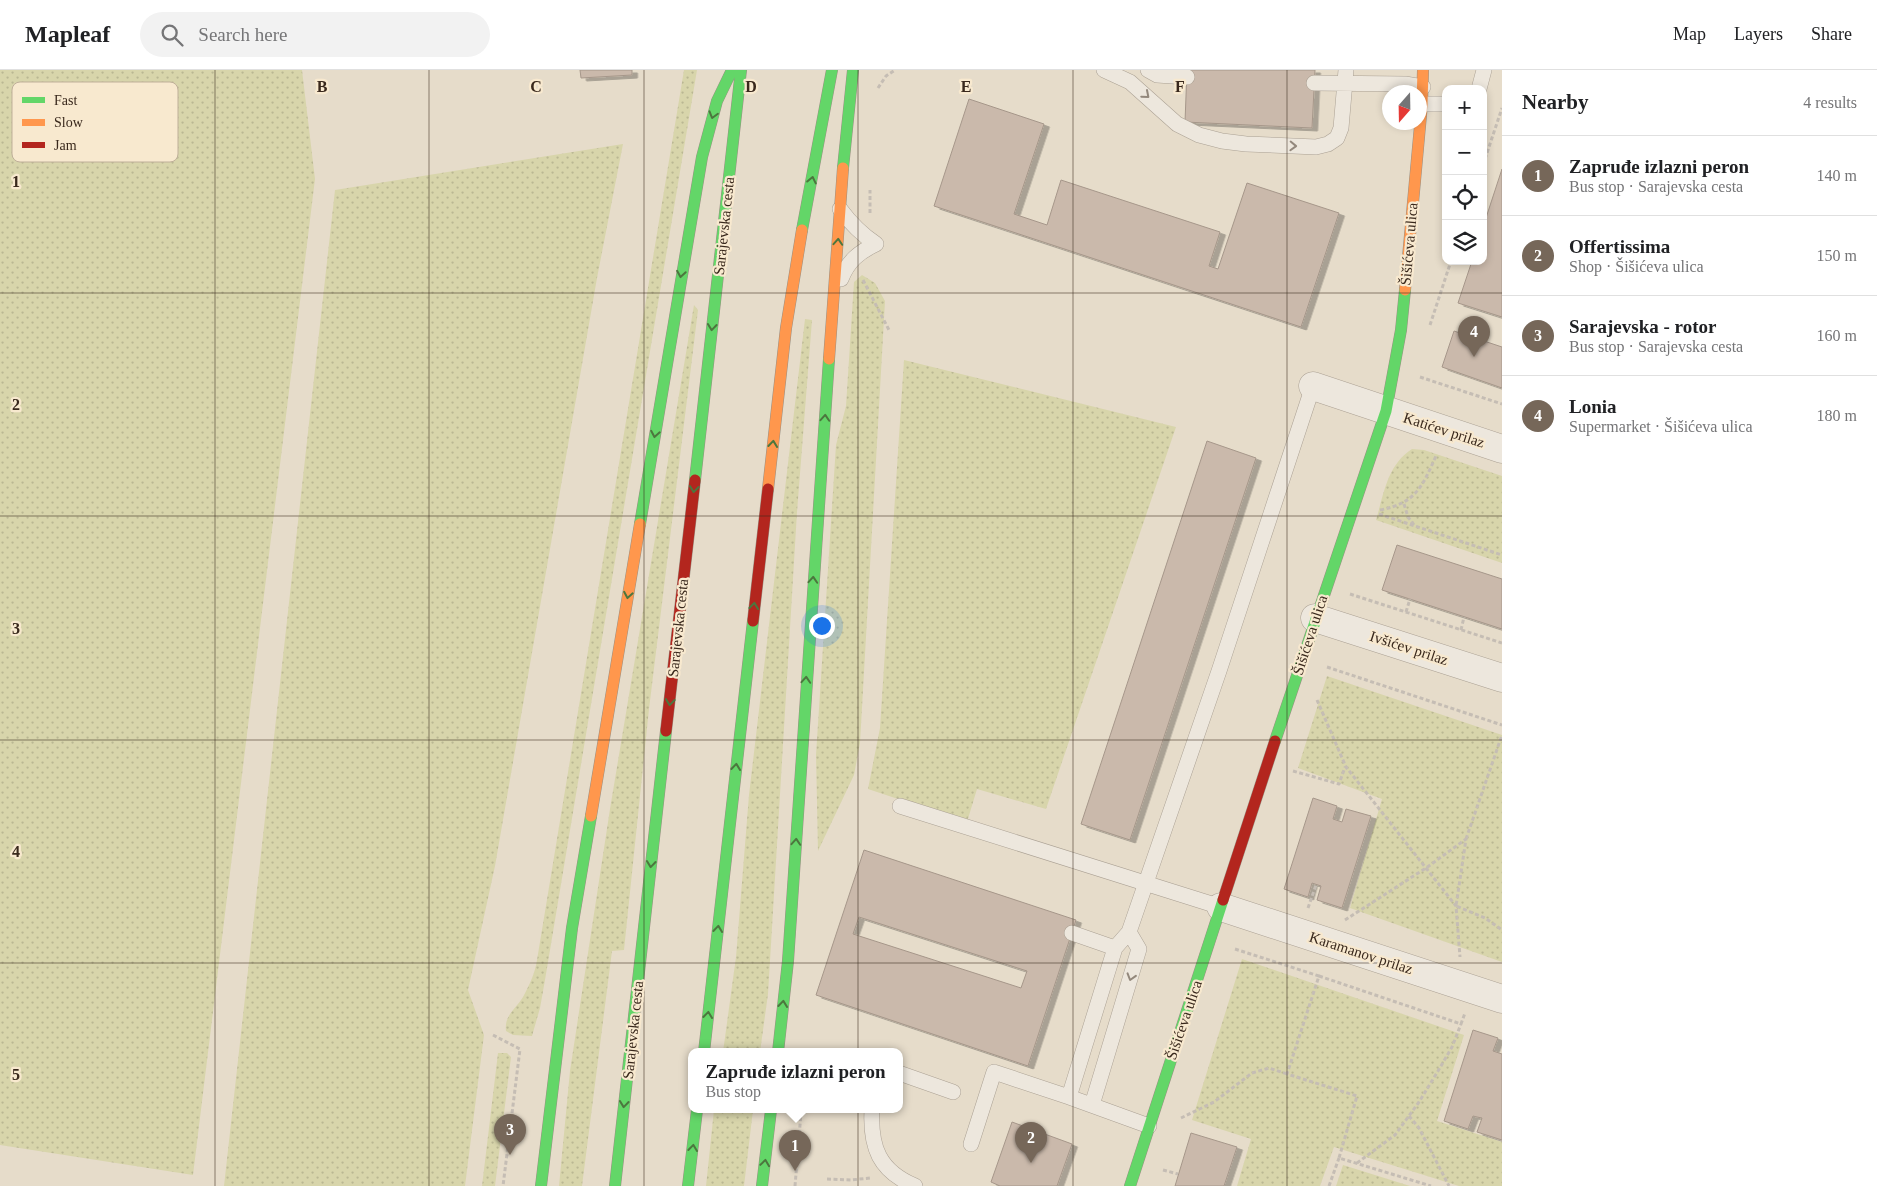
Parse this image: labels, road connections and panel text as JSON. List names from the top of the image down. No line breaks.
{"streets":{"main road":["Sarajevska cesta","Šišićeva ulica"],"street":["Katićev prilaz","Ivšićev prilaz","Karamanov prilaz"]},"crossings":[["Šišićeva ulica","Katićev prilaz"],["Šišićeva ulica","Ivšićev prilaz"],["Šišićeva ulica","Karamanov prilaz"]],"legend":["Fast","Slow","Jam"],"north":"bottom","page":{"header":"Mapleaf","search":"Search here","nav":["Map","Layers","Share"],"heading":["Nearby","4 results"],"map_buttons":["+","−"],"list":[{"mark":"1","name":"Zapruđe izlazni peron","note":"Bus stop · Sarajevska cesta","value":"140 m"},{"mark":"2","name":"Offertissima","note":"Shop · Šišićeva ulica","value":"150 m"},{"mark":"3","name":"Sarajevska - rotor","note":"Bus stop · Sarajevska cesta","value":"160 m"},{"mark":"4","name":"Lonia","note":"Supermarket · Šišićeva ulica","value":"180 m"}],"pins":["4","3","2","1"],"popup":["Zapruđe izlazni peron","Bus stop"]},"grid":{"columns":["B","C","D","E","F"],"rows":["1","2","3","4","5"]}}
